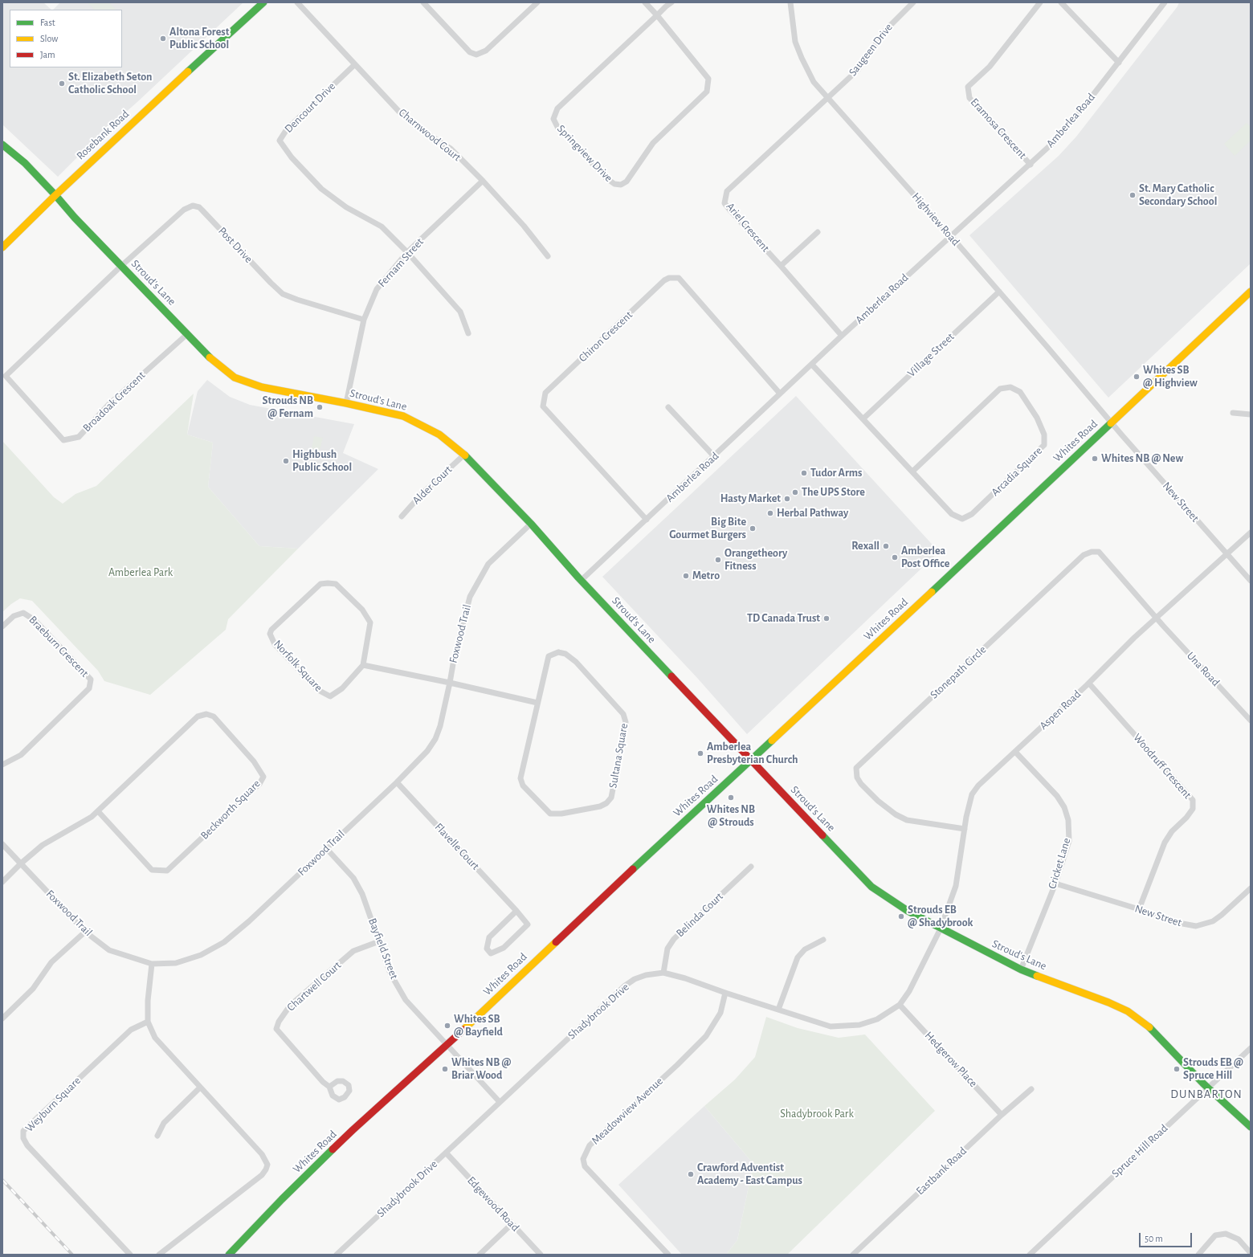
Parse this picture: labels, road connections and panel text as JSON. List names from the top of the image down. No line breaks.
{"streets":{"street":["Saugeen Drive","Dencourt Drive","Amberlea Road","Eramosa Crescent","Rosebank Road","Charnwood Court","Springview Drive","Highview Road","Ariel Crescent","Post Drive","Fernam Street","Stroud's Lane","Chiron Crescent","Village Street","Broadoak Crescent","Whites Road","Arcadia Square","Alder Court","New Street","Foxwood Trail","Braeburn Crescent","Norfolk Square","Una Road","Stonepath Circle","Aspen Road","Sultana Square","Woodruff Crescent","Beckworth Square","Flavelle Court","Cricket Lane","Belinda Court","Bayfield Street","Chartwell Court","Shadybrook Drive","Hedgerow Place","Weyburn Square","Meadowview Avenue","Spruce Hill Road","Eastbank Road","Edgewood Road"]},"crossings":[["Saugeen Drive","Highview Road"],["Saugeen Drive","Ariel Crescent"],["Dencourt Drive","Charnwood Court"],["Dencourt Drive","Fernam Street"],["Amberlea Road","Eramosa Crescent"],["Amberlea Road","Highview Road"],["Amberlea Road","Ariel Crescent"],["Amberlea Road","Stroud's Lane"],["Amberlea Road","Chiron Crescent"],["Amberlea Road","Arcadia Square"],["Rosebank Road","Stroud's Lane"],["Charnwood Court","Fernam Street"],["Highview Road","Ariel Crescent"],["Highview Road","Village Street"],["Highview Road","Whites Road"],["Highview Road","New Street"],["Post Drive","Fernam Street"],["Post Drive","Stroud's Lane"],["Post Drive","Broadoak Crescent"],["Fernam Street","Stroud's Lane"],["Stroud's Lane","Broadoak Crescent"],["Stroud's Lane","Whites Road"],["Stroud's Lane","Alder Court"],["Stroud's Lane","Foxwood Trail"],["Stroud's Lane","Aspen Road"],["Stroud's Lane","Cricket Lane"],["Stroud's Lane","Shadybrook Drive"],["Stroud's Lane","Spruce Hill Road"],["Village Street","Arcadia Square"],["Whites Road","New Street"],["Whites Road","Bayfield Street"],["New Street","Aspen Road"],["New Street","Woodruff Crescent"],["New Street","Cricket Lane"],["Foxwood Trail","Beckworth Square"],["Foxwood Trail","Flavelle Court"],["Foxwood Trail","Bayfield Street"],["Una Road","Stonepath Circle"],["Una Road","Aspen Road"],["Stonepath Circle","Aspen Road"],["Aspen Road","Woodruff Crescent"],["Aspen Road","Cricket Lane"],["Aspen Road","Shadybrook Drive"],["Belinda Court","Shadybrook Drive"],["Bayfield Street","Chartwell Court"],["Bayfield Street","Shadybrook Drive"],["Shadybrook Drive","Hedgerow Place"],["Shadybrook Drive","Meadowview Avenue"],["Shadybrook Drive","Edgewood Road"],["Hedgerow Place","Eastbank Road"]],"districts":["DUNBARTON"],"parks":["Amberlea Park","Shadybrook Park"],"places":["Altona Forest Public School","St. Elizabeth Seton Catholic School","St. Mary Catholic Secondary School","Whites SB @ Highview","Strouds NB @ Fernam","Whites NB @ New","Highbush Public School","Tudor Arms","The UPS Store","Hasty Market","Herbal Pathway","Big Bite Gourmet Burgers","Rexall","Amberlea Post Office","Orangetheory Fitness","Metro","TD Canada Trust","Amberlea Presbyterian Church","Whites NB @ Strouds","Strouds EB @ Shadybrook","Whites SB @ Bayfield","Whites NB @ Briar Wood","Strouds EB @ Spruce Hill","Crawford Adventist Academy - East Campus"],"legend":["Fast","Slow","Jam"],"scale_bar":"50 m"}
